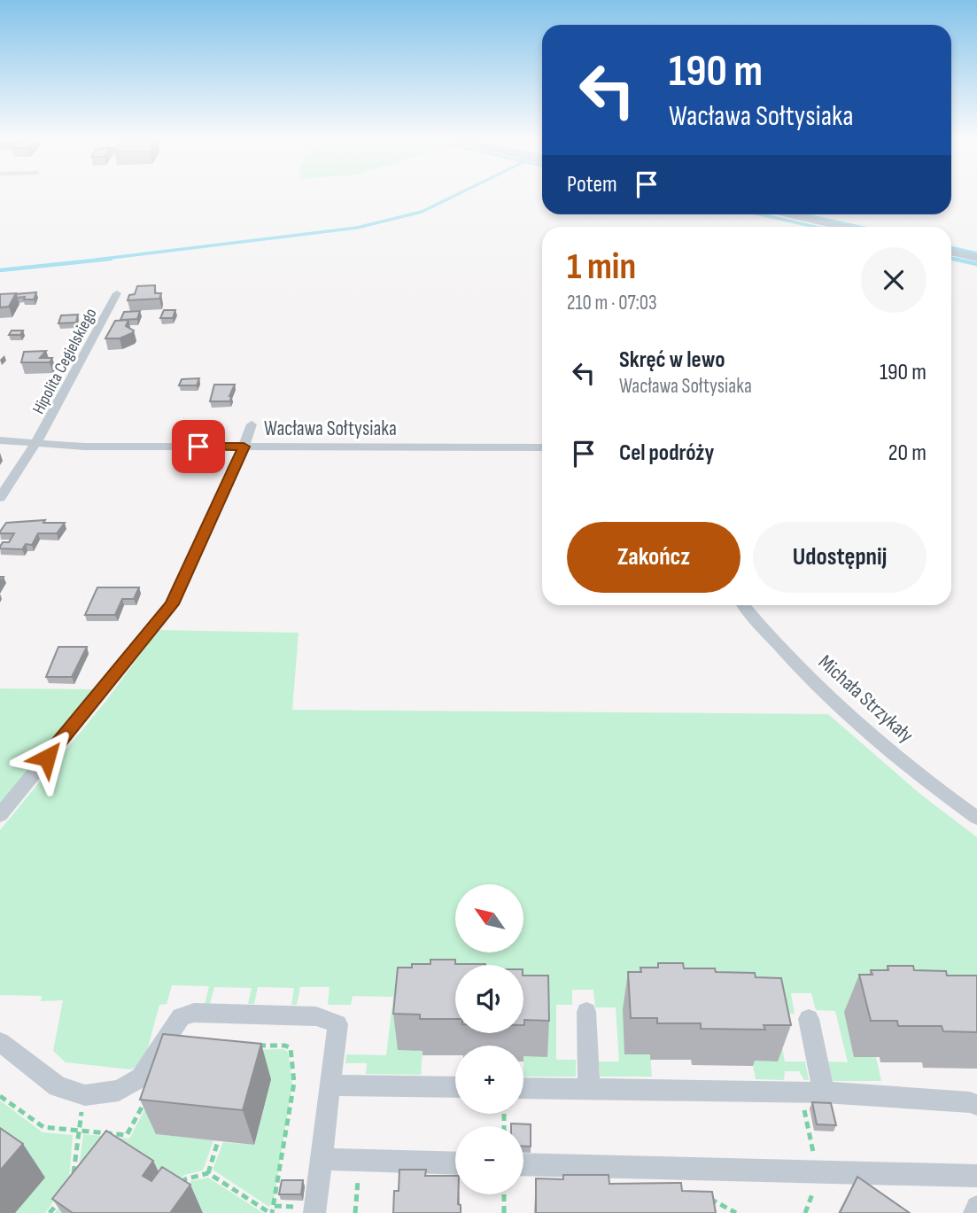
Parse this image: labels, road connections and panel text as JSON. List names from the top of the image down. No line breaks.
{"streets":{"street":["Hipolita Cegielskiego","Wacława Sołtysiaka","Michała Strzykały"]},"crossings":[["Hipolita Cegielskiego","Wacława Sołtysiaka"]],"north":"top left","page":{"turn":["190 m","Wacława Sołtysiaka"],"then":"Potem","heading":["1 min","210 m · 07:03"],"list":[{"name":"Skręć w lewo","note":"Wacława Sołtysiaka","value":"190 m"},{"name":"Cel podróży","value":"20 m"}],"buttons":["Zakończ","Udostępnij"],"map_buttons":["+","−"]}}
